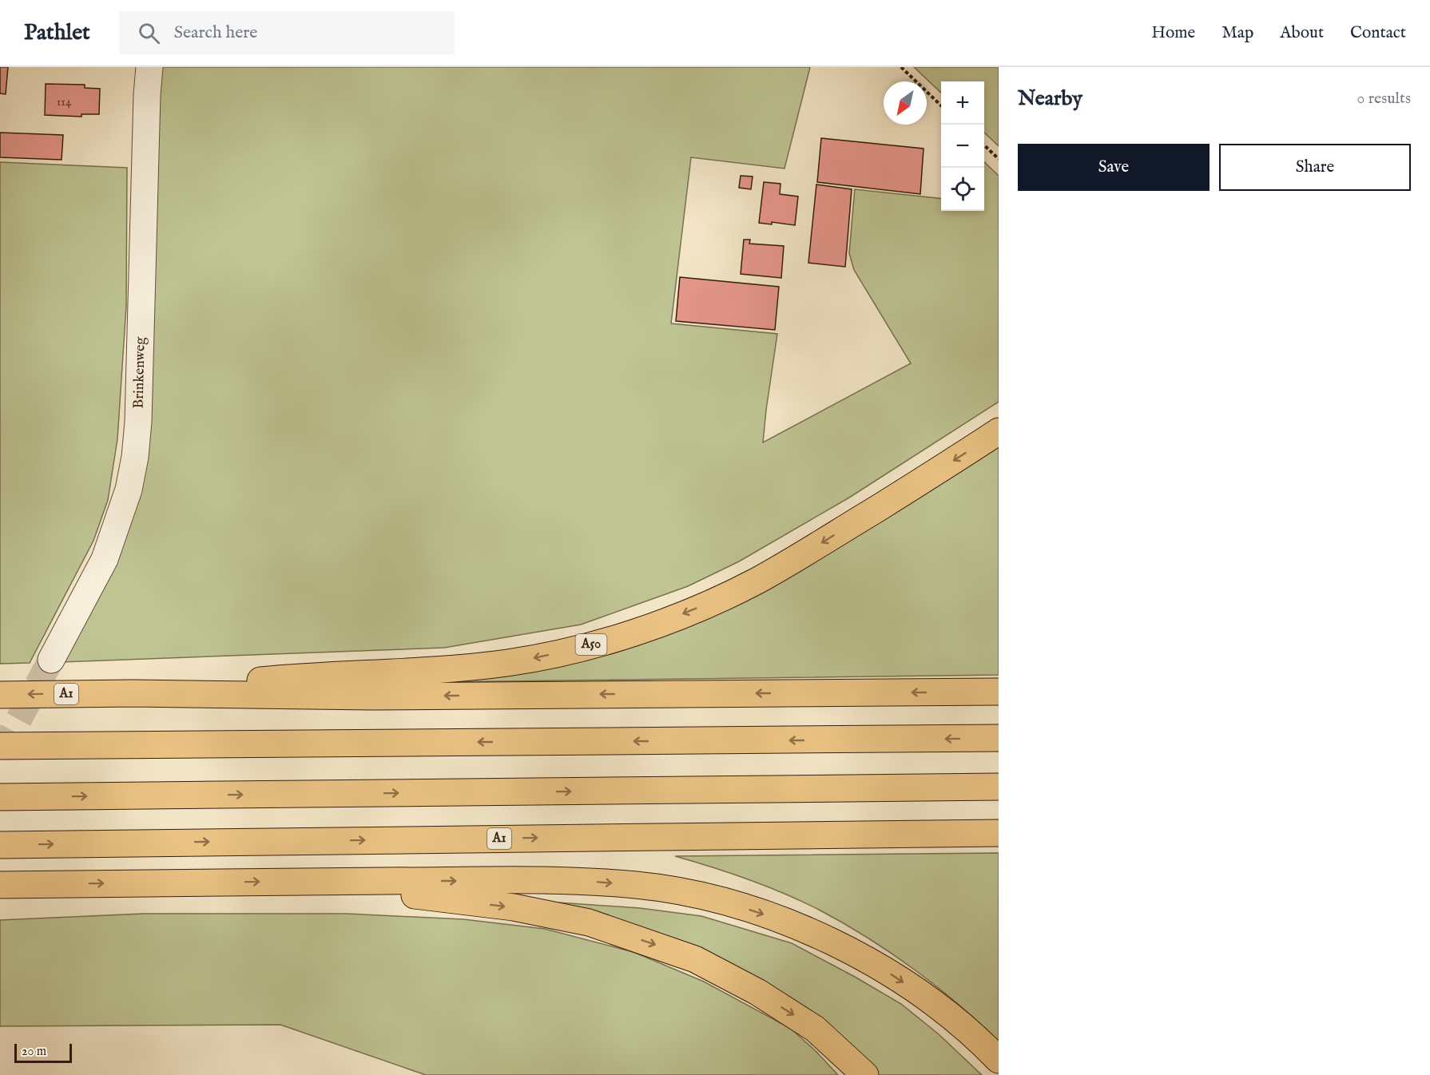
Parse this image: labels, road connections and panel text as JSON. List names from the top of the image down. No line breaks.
{"streets":{"highway":["A50","A1"],"street":["Brinkenweg"]},"crossings":[["A50","A1"]],"house_numbers":["114"],"scale_bar":"20 m","north":"bottom left","page":{"header":"Pathlet","search":"Search here","nav":["Home","Map","About","Contact"],"heading":["Nearby","0 results"],"map_buttons":["+","−"],"buttons":["Save","Share"],"scale":"20 m"}}
